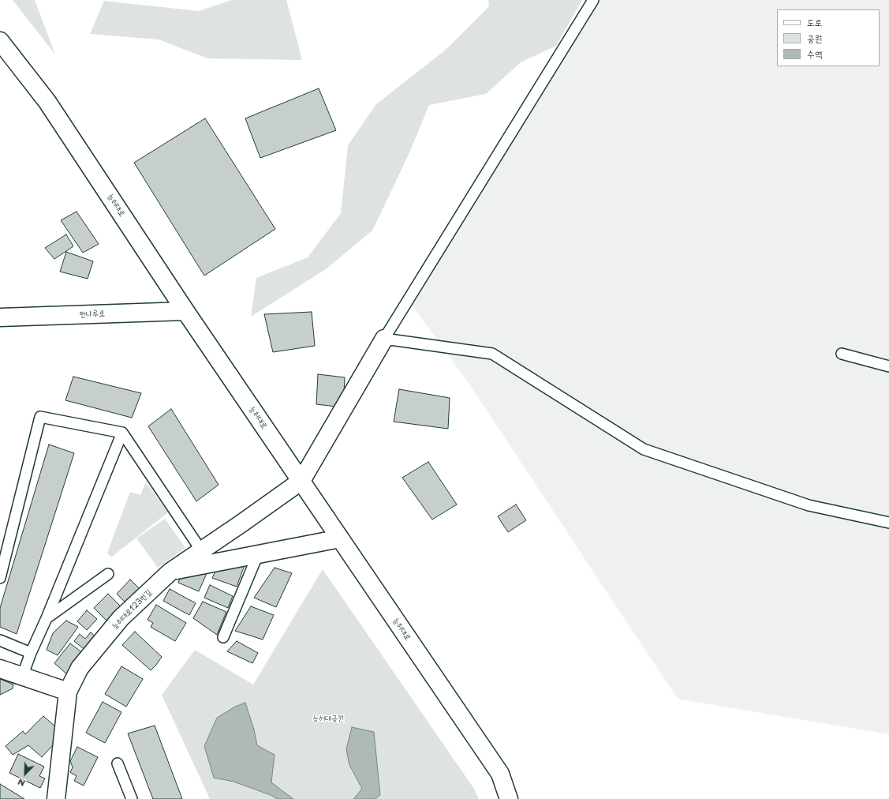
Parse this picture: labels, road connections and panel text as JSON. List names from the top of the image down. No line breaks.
{"streets":{"street":["능허대로","한나루로","능허대로123번길"]},"crossings":[["능허대로","한나루로"],["능허대로","능허대로123번길"]],"parks":["능허대공원"],"legend":["도로","공원","수역"],"north":"bottom left"}
